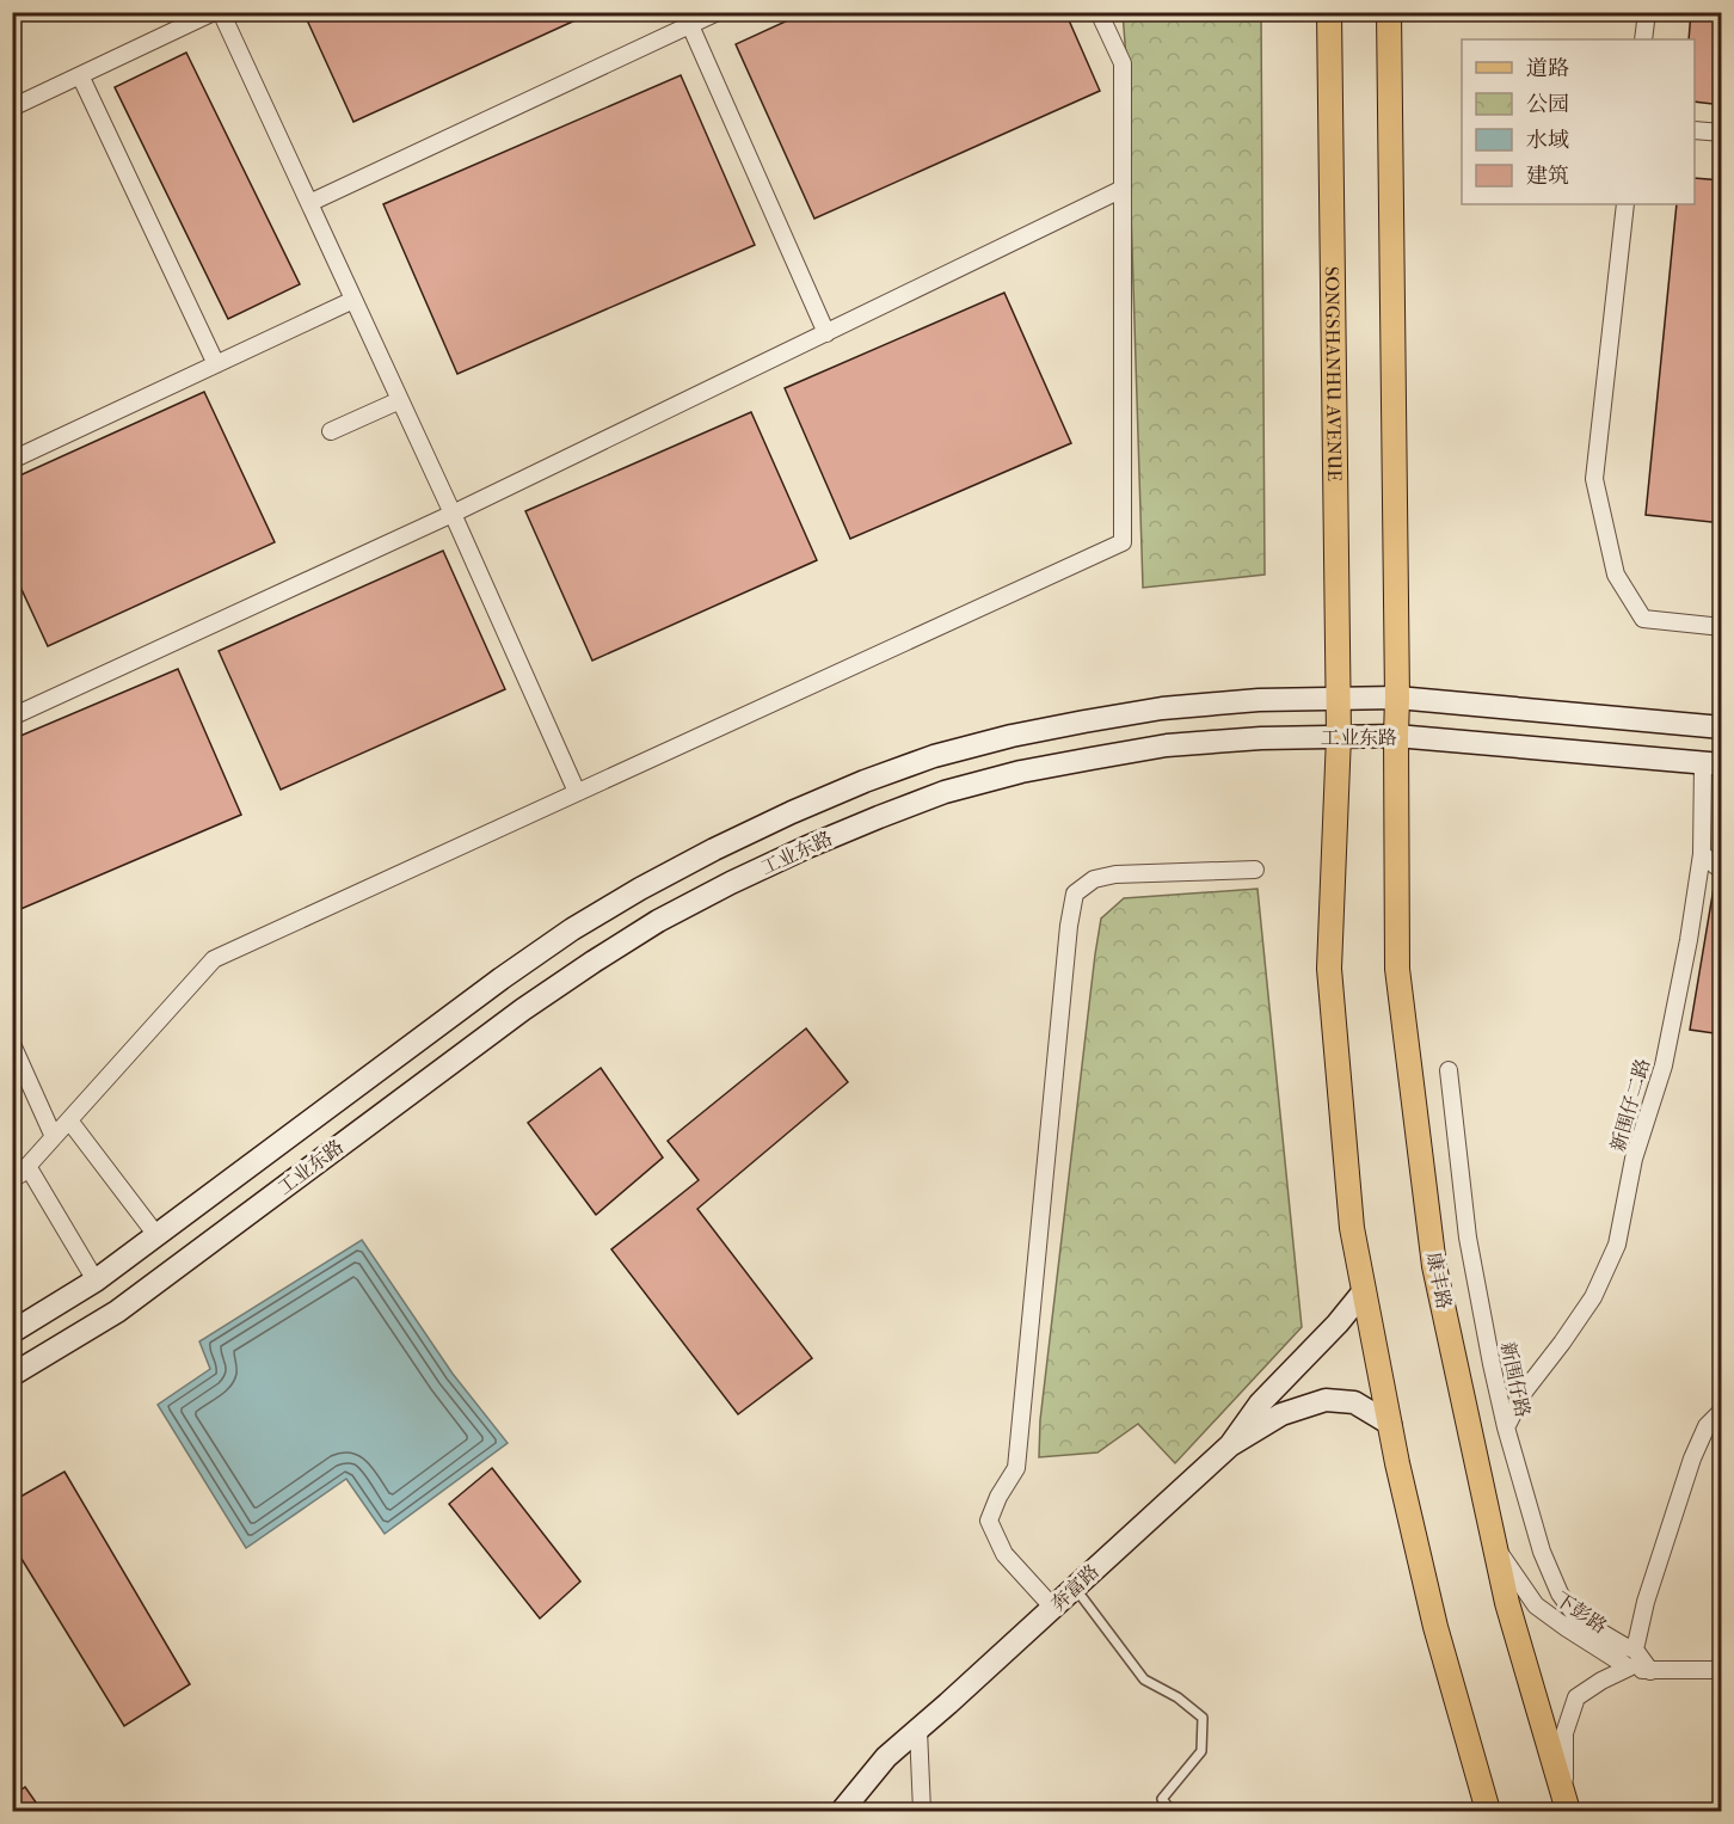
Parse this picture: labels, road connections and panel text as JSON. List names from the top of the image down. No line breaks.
{"streets":{"main road":["SONGSHANHU AVENUE","工业东路","康丰路","奔富路"],"street":["新围仔二路","新围仔路","下彭路"]},"crossings":[["SONGSHANHU AVENUE","工业东路"],["工业东路","新围仔二路"],["工业东路","康丰路"],["新围仔二路","新围仔路"],["康丰路","下彭路"]],"legend":["道路","公园","水域","建筑"]}
